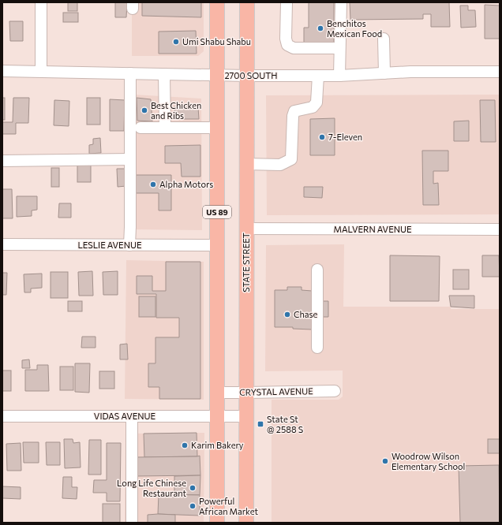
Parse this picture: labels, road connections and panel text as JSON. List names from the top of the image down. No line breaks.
{"streets":{"main road":["US 89","STATE STREET"],"street":["2700 SOUTH","MALVERN AVENUE","LESLIE AVENUE","CRYSTAL AVENUE","VIDAS AVENUE"]},"crossings":[["2700 SOUTH","US 89"],["2700 SOUTH","STATE STREET"],["US 89","LESLIE AVENUE"],["US 89","CRYSTAL AVENUE"],["US 89","VIDAS AVENUE"],["MALVERN AVENUE","STATE STREET"],["STATE STREET","CRYSTAL AVENUE"],["STATE STREET","VIDAS AVENUE"]],"places":{"other":["Benchitos Mexican Food","Umi Shabu Shabu","Best Chicken and Ribs","7-Eleven","Alpha Motors","Chase","Karim Bakery","Woodrow Wilson Elementary School","Long Life Chinese Restaurant","Powerful African Market"],"transit":["State St @ 2588 S"]}}
